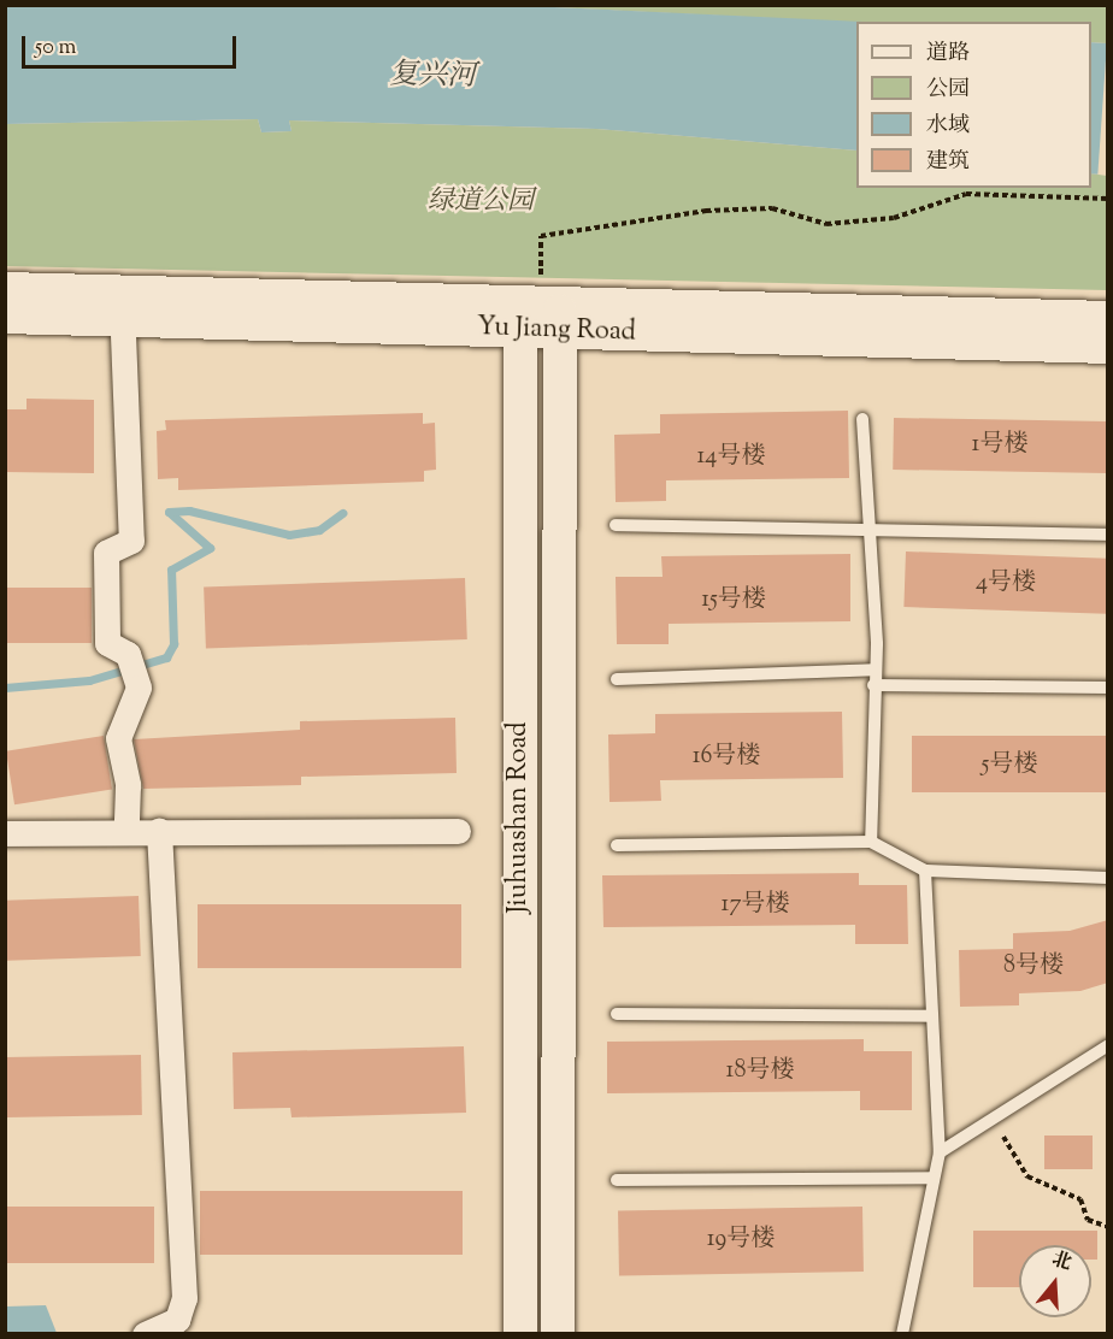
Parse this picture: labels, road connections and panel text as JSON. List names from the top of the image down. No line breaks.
{"streets":{"street":["Yu Jiang Road","Jiuhuashan Road"]},"crossings":[["Yu Jiang Road","Jiuhuashan Road"]],"water":["复兴河"],"parks":["绿道公园"],"house_numbers":["1号楼","14号楼","4号楼","15号楼","16号楼","5号楼","17号楼","8号楼","18号楼","19号楼"],"legend":["道路","公园","水域","建筑"],"scale_bar":"50 m","north":"top"}
